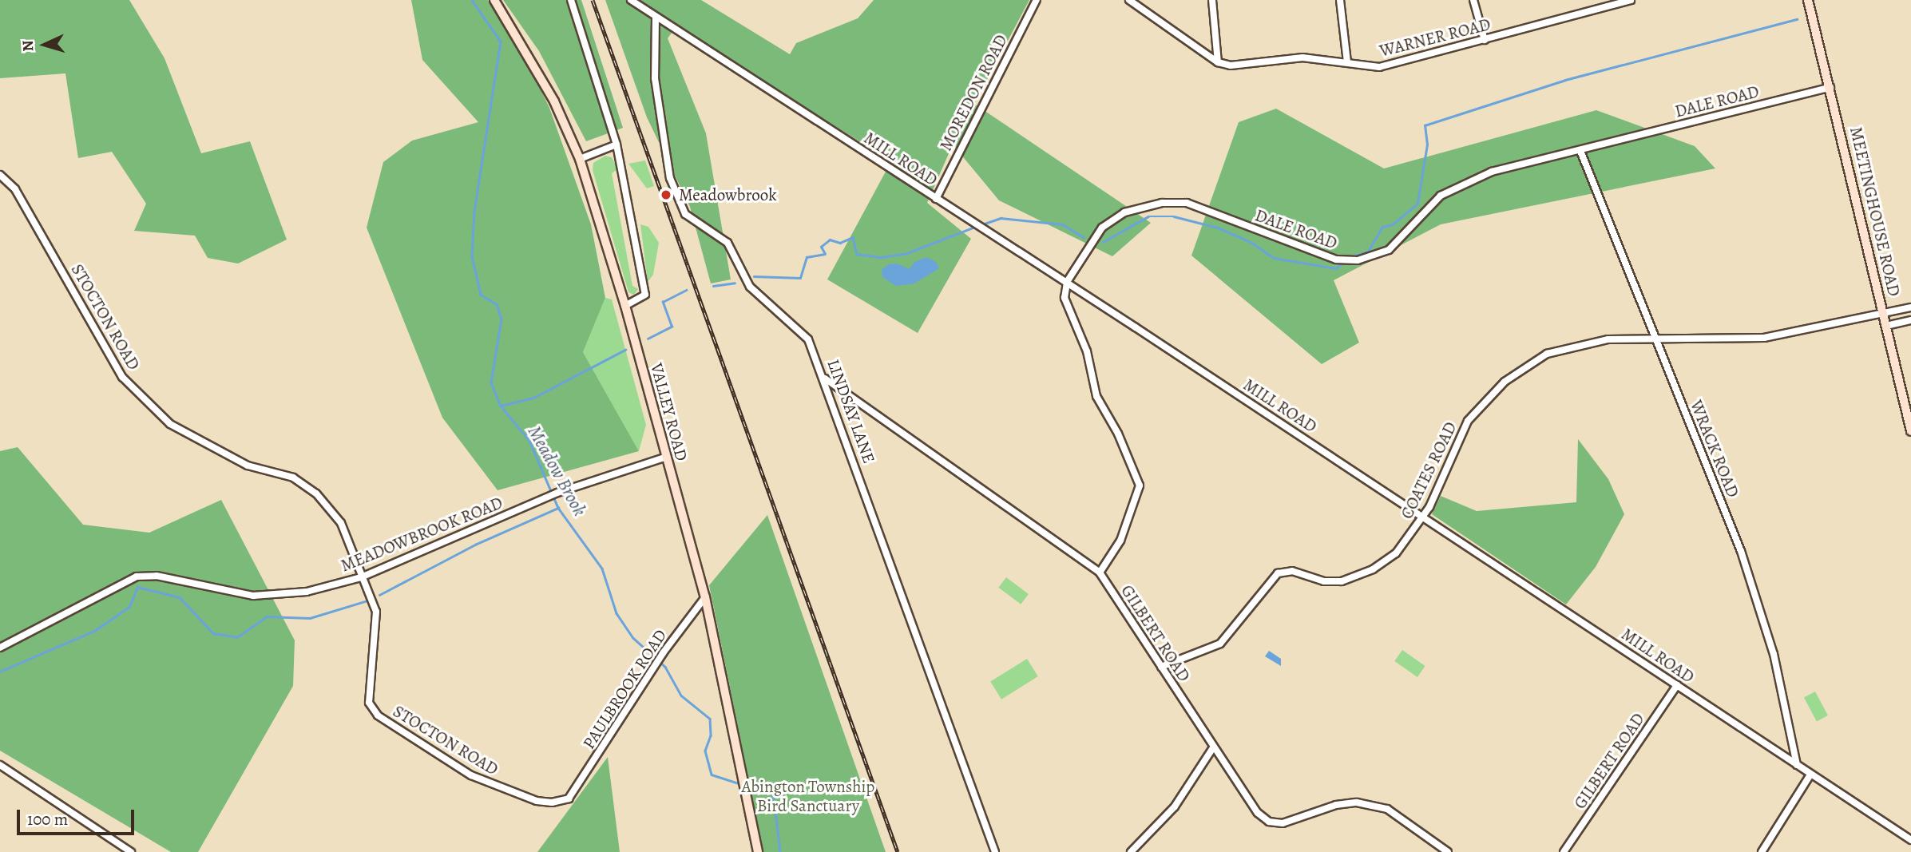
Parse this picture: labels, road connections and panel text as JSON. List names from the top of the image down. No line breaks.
{"streets":{"main road":["MEETINGHOUSE ROAD","VALLEY ROAD"],"street":["WARNER ROAD","MOREDON ROAD","DALE ROAD","MILL ROAD","STOCTON ROAD","LINDSAY LANE","WRACK ROAD","COATES ROAD","MEADOWBROOK ROAD","GILBERT ROAD","PAULBROOK ROAD"]},"crossings":[["MOREDON ROAD","MILL ROAD"],["DALE ROAD","MILL ROAD"],["DALE ROAD","MEETINGHOUSE ROAD"],["DALE ROAD","WRACK ROAD"],["MILL ROAD","LINDSAY LANE"],["MILL ROAD","WRACK ROAD"],["MILL ROAD","COATES ROAD"],["MILL ROAD","GILBERT ROAD"],["MEETINGHOUSE ROAD","COATES ROAD"],["STOCTON ROAD","MEADOWBROOK ROAD"],["STOCTON ROAD","PAULBROOK ROAD"],["LINDSAY LANE","GILBERT ROAD"],["VALLEY ROAD","MEADOWBROOK ROAD"],["VALLEY ROAD","PAULBROOK ROAD"],["WRACK ROAD","COATES ROAD"],["COATES ROAD","GILBERT ROAD"]],"water":["Meadow Brook"],"parks":["Abington Township Bird Sanctuary"],"places":["Meadowbrook"],"scale_bar":"100 m","north":"left"}
